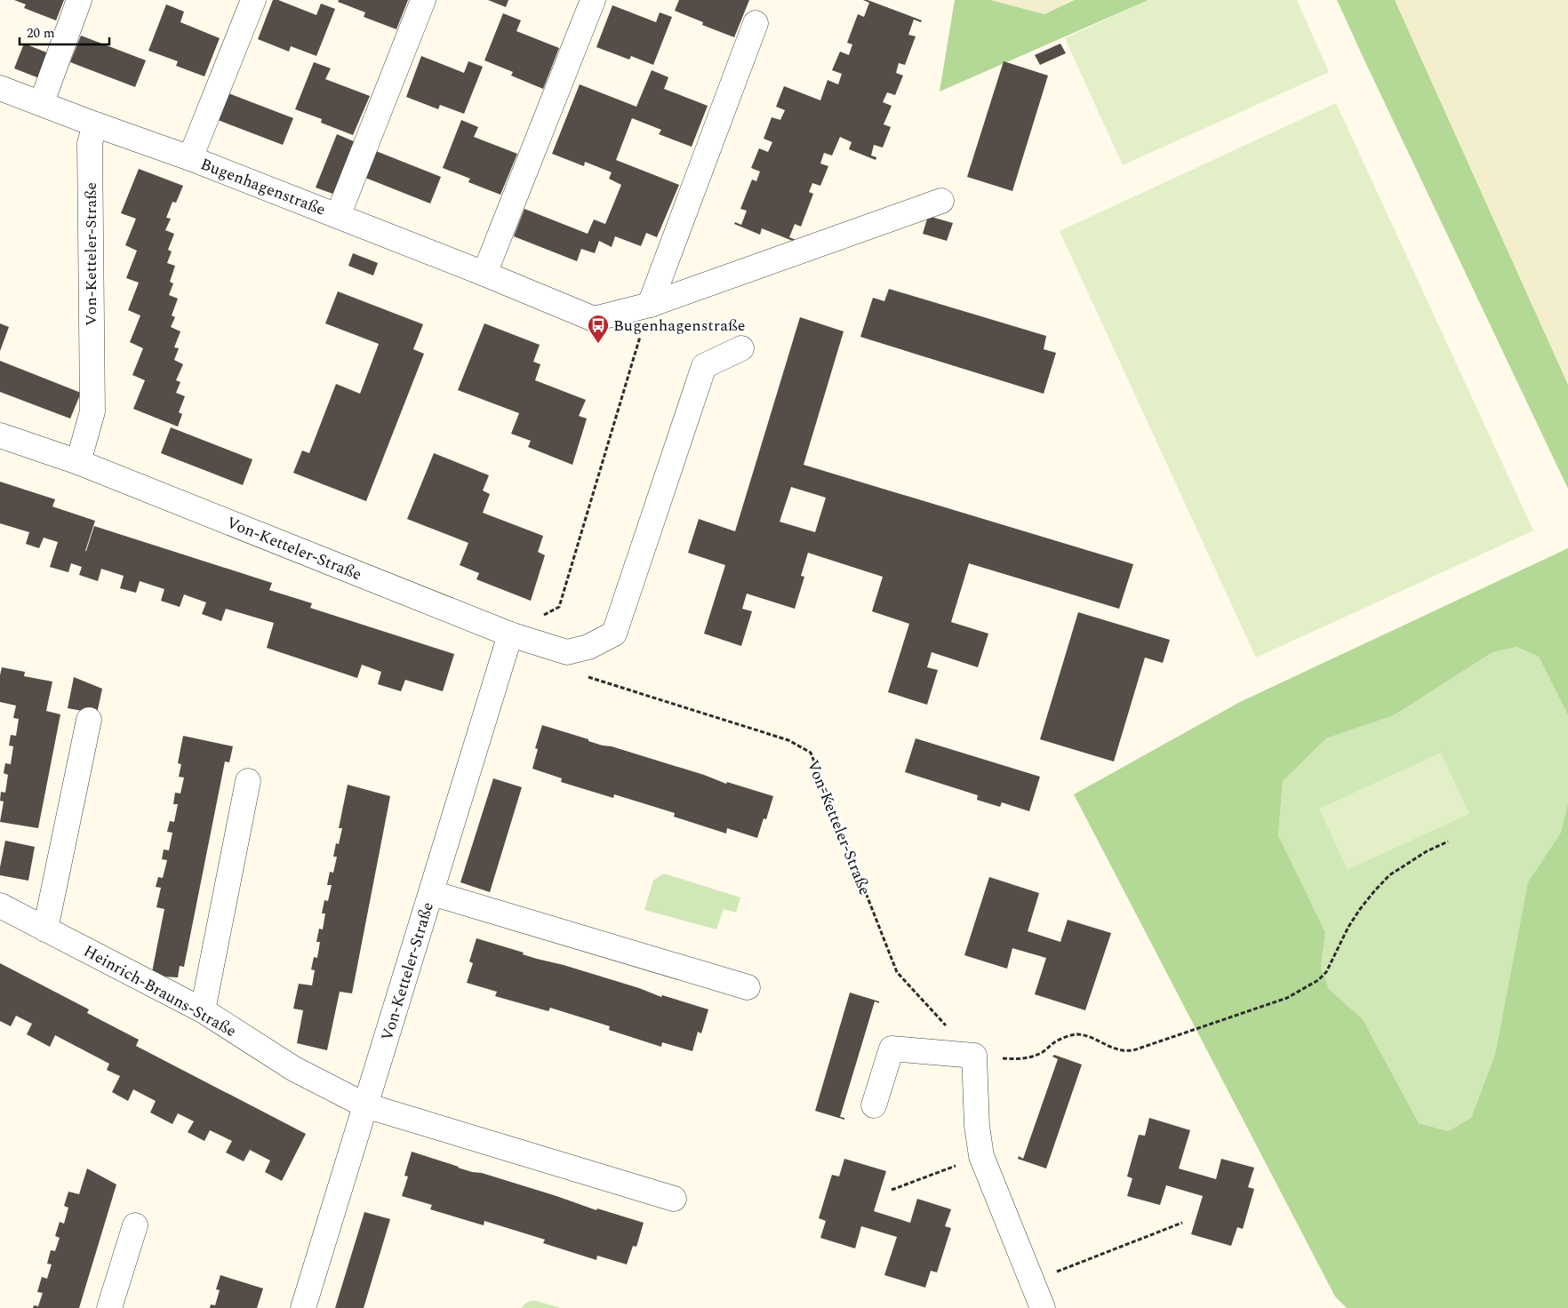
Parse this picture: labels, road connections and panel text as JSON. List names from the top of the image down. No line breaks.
{"streets":{"street":["Bugenhagenstraße","Von-Ketteler-Straße","Heinrich-Brauns-Straße"]},"crossings":[["Bugenhagenstraße","Von-Ketteler-Straße"],["Von-Ketteler-Straße","Heinrich-Brauns-Straße"]],"places":{"bus stop":["Bugenhagenstraße"]},"scale_bar":"20 m"}
